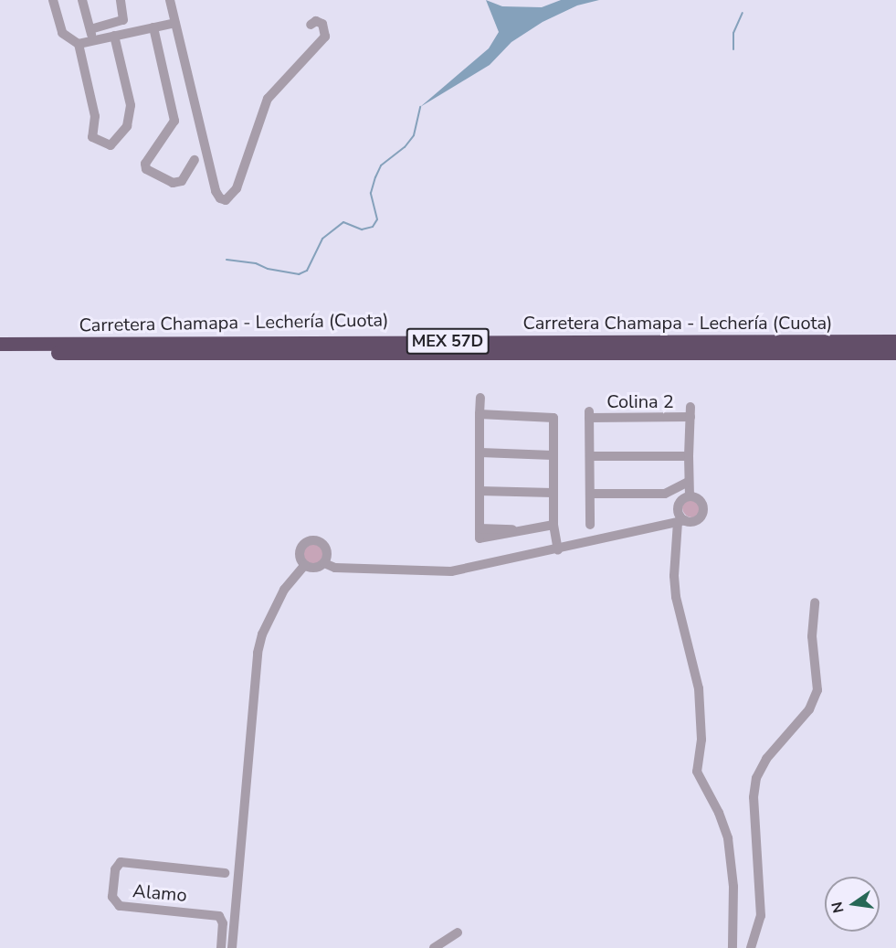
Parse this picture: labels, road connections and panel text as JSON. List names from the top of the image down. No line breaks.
{"streets":{"highway":["Carretera Chamapa - Lechería (Cuota)","MEX 57D"],"street":["Colina 2","Alamo"]},"north":"left"}
